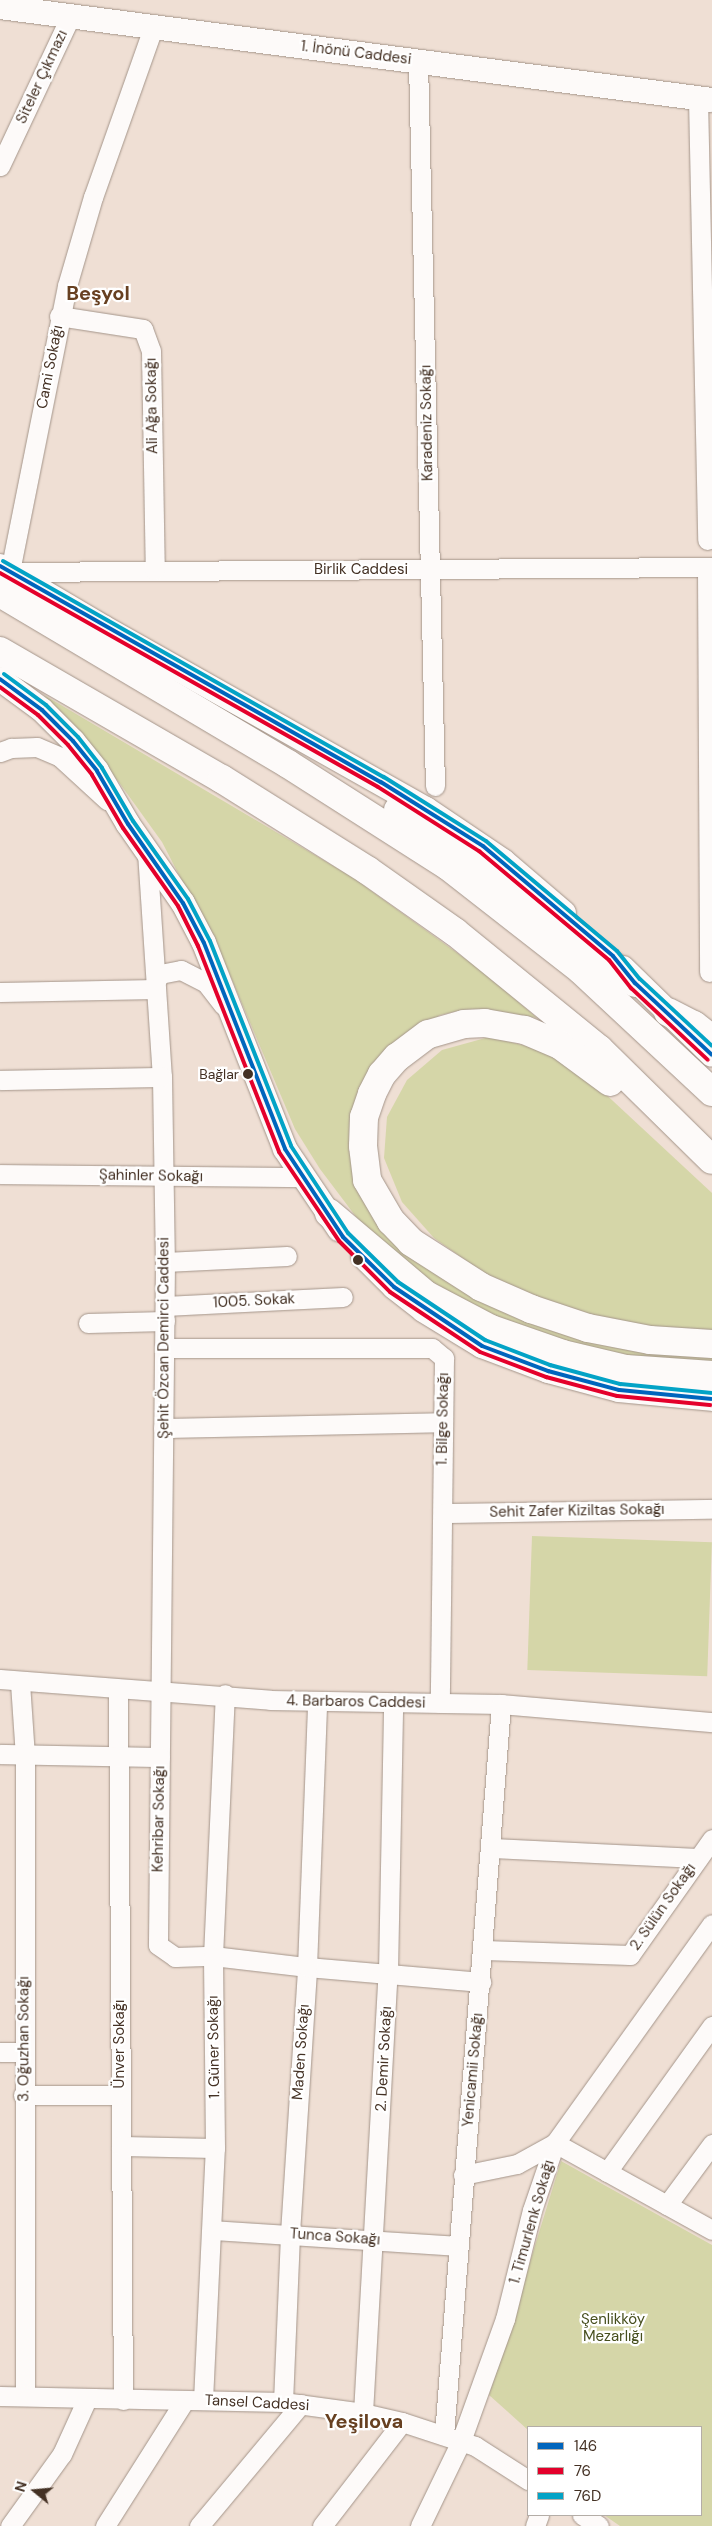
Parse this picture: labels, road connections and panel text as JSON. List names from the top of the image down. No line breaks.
{"streets":{"main road":["1. İnönü Caddesi"],"street":["Siteler Çıkmazı","Cami Sokağı","Ali Ağa Sokağı","Karadeniz Sokağı","Birlik Caddesi","Şahinler Sokağı","1005. Sokak","Şehit Özcan Demirci Caddesi","1. Bilge Sokağı","Sehit Zafer Kiziltas Sokağı","4. Barbaros Caddesi","Kehribar Sokağı","2. Sülün Sokağı","3. Oğuzhan Sokağı","Ünver Sokağı","1. Güner Sokağı","Maden Sokağı","2. Demir Sokağı","Yenicamii Sokağı","1. Timurlenk Sokağı","Tunca Sokağı","Tansel Caddesi"]},"crossings":[["1. İnönü Caddesi","Siteler Çıkmazı"],["1. İnönü Caddesi","Cami Sokağı"],["1. İnönü Caddesi","Karadeniz Sokağı"],["Cami Sokağı","Ali Ağa Sokağı"],["Cami Sokağı","Birlik Caddesi"],["Ali Ağa Sokağı","Birlik Caddesi"],["Karadeniz Sokağı","Birlik Caddesi"],["Şahinler Sokağı","Şehit Özcan Demirci Caddesi"],["1005. Sokak","Şehit Özcan Demirci Caddesi"],["Şehit Özcan Demirci Caddesi","1. Bilge Sokağı"],["Şehit Özcan Demirci Caddesi","4. Barbaros Caddesi"],["Şehit Özcan Demirci Caddesi","Kehribar Sokağı"],["1. Bilge Sokağı","Sehit Zafer Kiziltas Sokağı"],["1. Bilge Sokağı","4. Barbaros Caddesi"],["4. Barbaros Caddesi","Kehribar Sokağı"],["4. Barbaros Caddesi","3. Oğuzhan Sokağı"],["4. Barbaros Caddesi","Ünver Sokağı"],["4. Barbaros Caddesi","1. Güner Sokağı"],["4. Barbaros Caddesi","Maden Sokağı"],["4. Barbaros Caddesi","2. Demir Sokağı"],["4. Barbaros Caddesi","Yenicamii Sokağı"],["Kehribar Sokağı","1. Güner Sokağı"],["2. Sülün Sokağı","Yenicamii Sokağı"],["3. Oğuzhan Sokağı","Tansel Caddesi"],["Ünver Sokağı","Tansel Caddesi"],["1. Güner Sokağı","Tunca Sokağı"],["1. Güner Sokağı","Tansel Caddesi"],["Maden Sokağı","Tunca Sokağı"],["Maden Sokağı","Tansel Caddesi"],["2. Demir Sokağı","Tunca Sokağı"],["2. Demir Sokağı","Tansel Caddesi"],["Yenicamii Sokağı","1. Timurlenk Sokağı"],["Yenicamii Sokağı","Tunca Sokağı"],["Yenicamii Sokağı","Tansel Caddesi"],["1. Timurlenk Sokağı","Tansel Caddesi"]],"districts":["Beşyol","Yeşilova"],"parks":["Şenlikköy Mezarlığı"],"places":["Bağlar"],"lines":["transit line 76D","transit line 146","transit line 76"],"legend":["146","76","76D"],"north":"left"}
